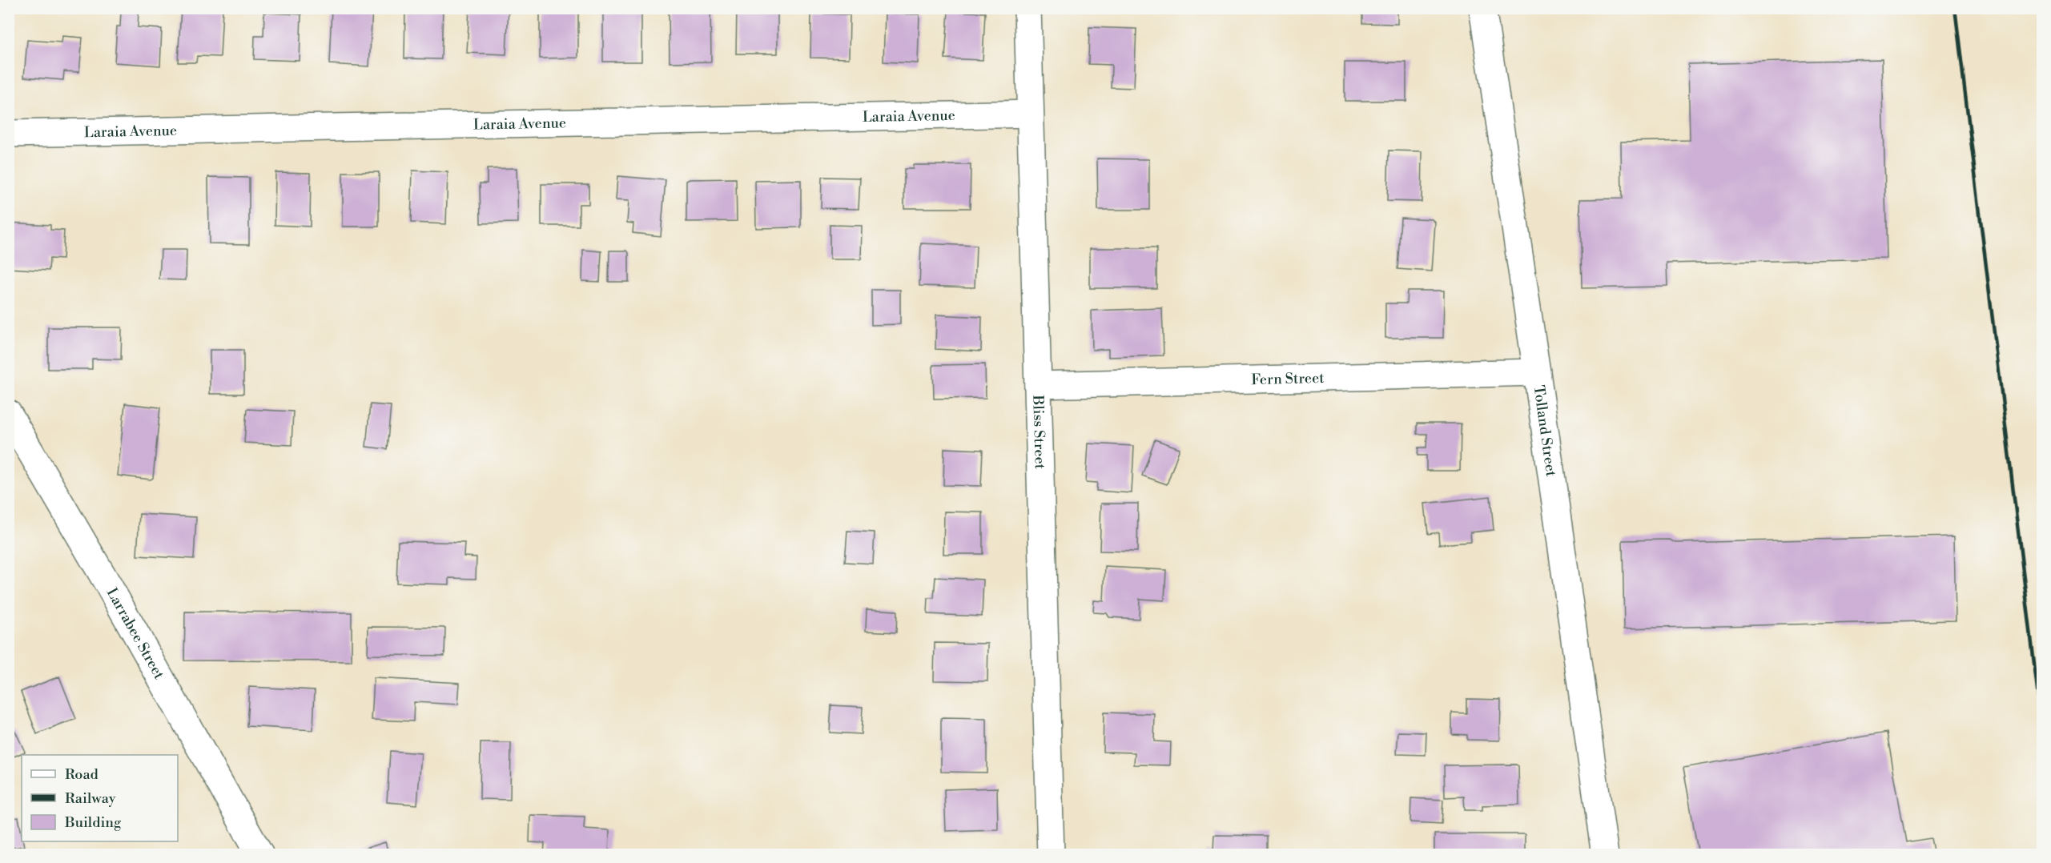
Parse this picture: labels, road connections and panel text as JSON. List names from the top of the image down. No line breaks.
{"streets":{"street":["Laraia Avenue","Fern Street","Bliss Street","Tolland Street","Larrabee Street"]},"crossings":[["Laraia Avenue","Bliss Street"],["Fern Street","Bliss Street"],["Fern Street","Tolland Street"]],"legend":["Road","Railway","Building"]}
